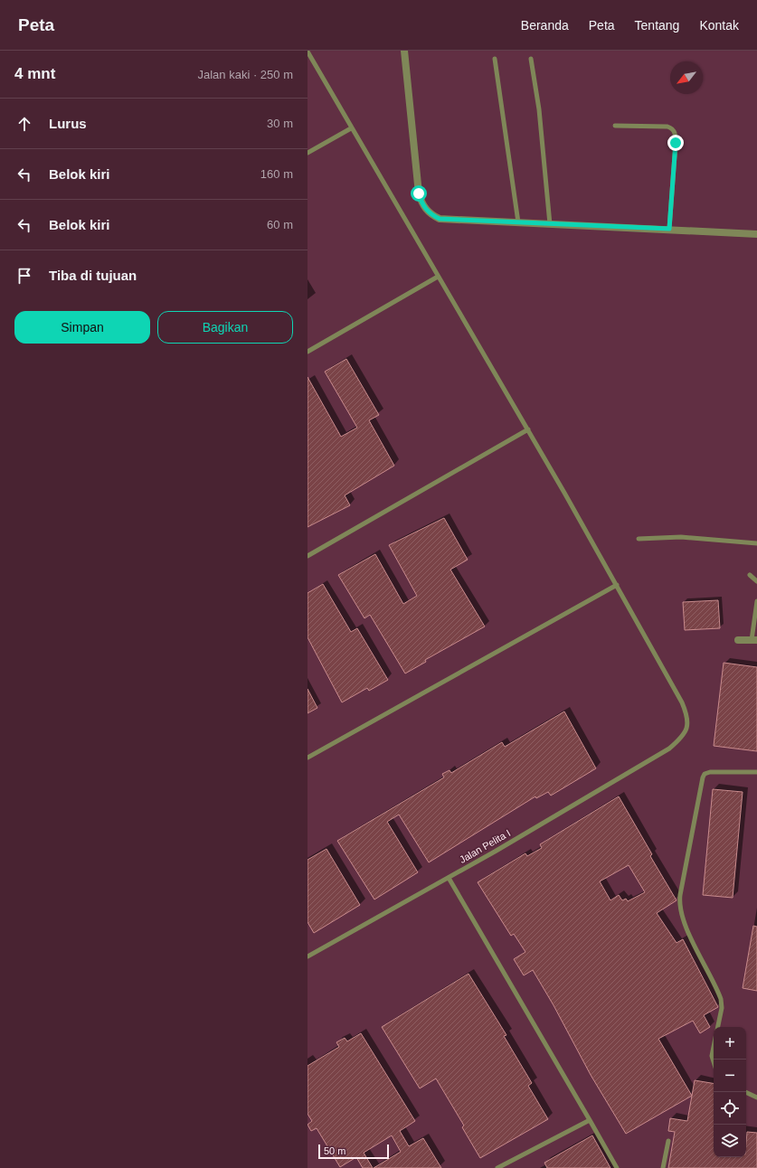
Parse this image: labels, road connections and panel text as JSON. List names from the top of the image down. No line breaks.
{"streets":{"lane":["Jalan Pelita I"]},"scale_bar":"50 m","north":"bottom left","page":{"header":"Peta","nav":["Beranda","Peta","Tentang","Kontak"],"heading":["4 mnt","Jalan kaki · 250 m"],"list":[["Lurus","30 m"],["Belok kiri","160 m"],["Belok kiri","60 m"],"Tiba di tujuan"],"buttons":["Simpan","Bagikan"],"map_buttons":["+","−"],"scale":"50 m"}}
